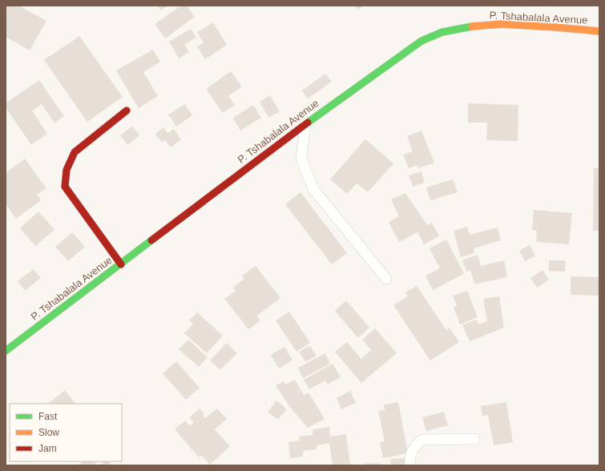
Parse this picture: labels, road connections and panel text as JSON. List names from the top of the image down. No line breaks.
{"streets":{"street":["P. Tshabalala Avenue"]},"legend":["Fast","Slow","Jam"]}
